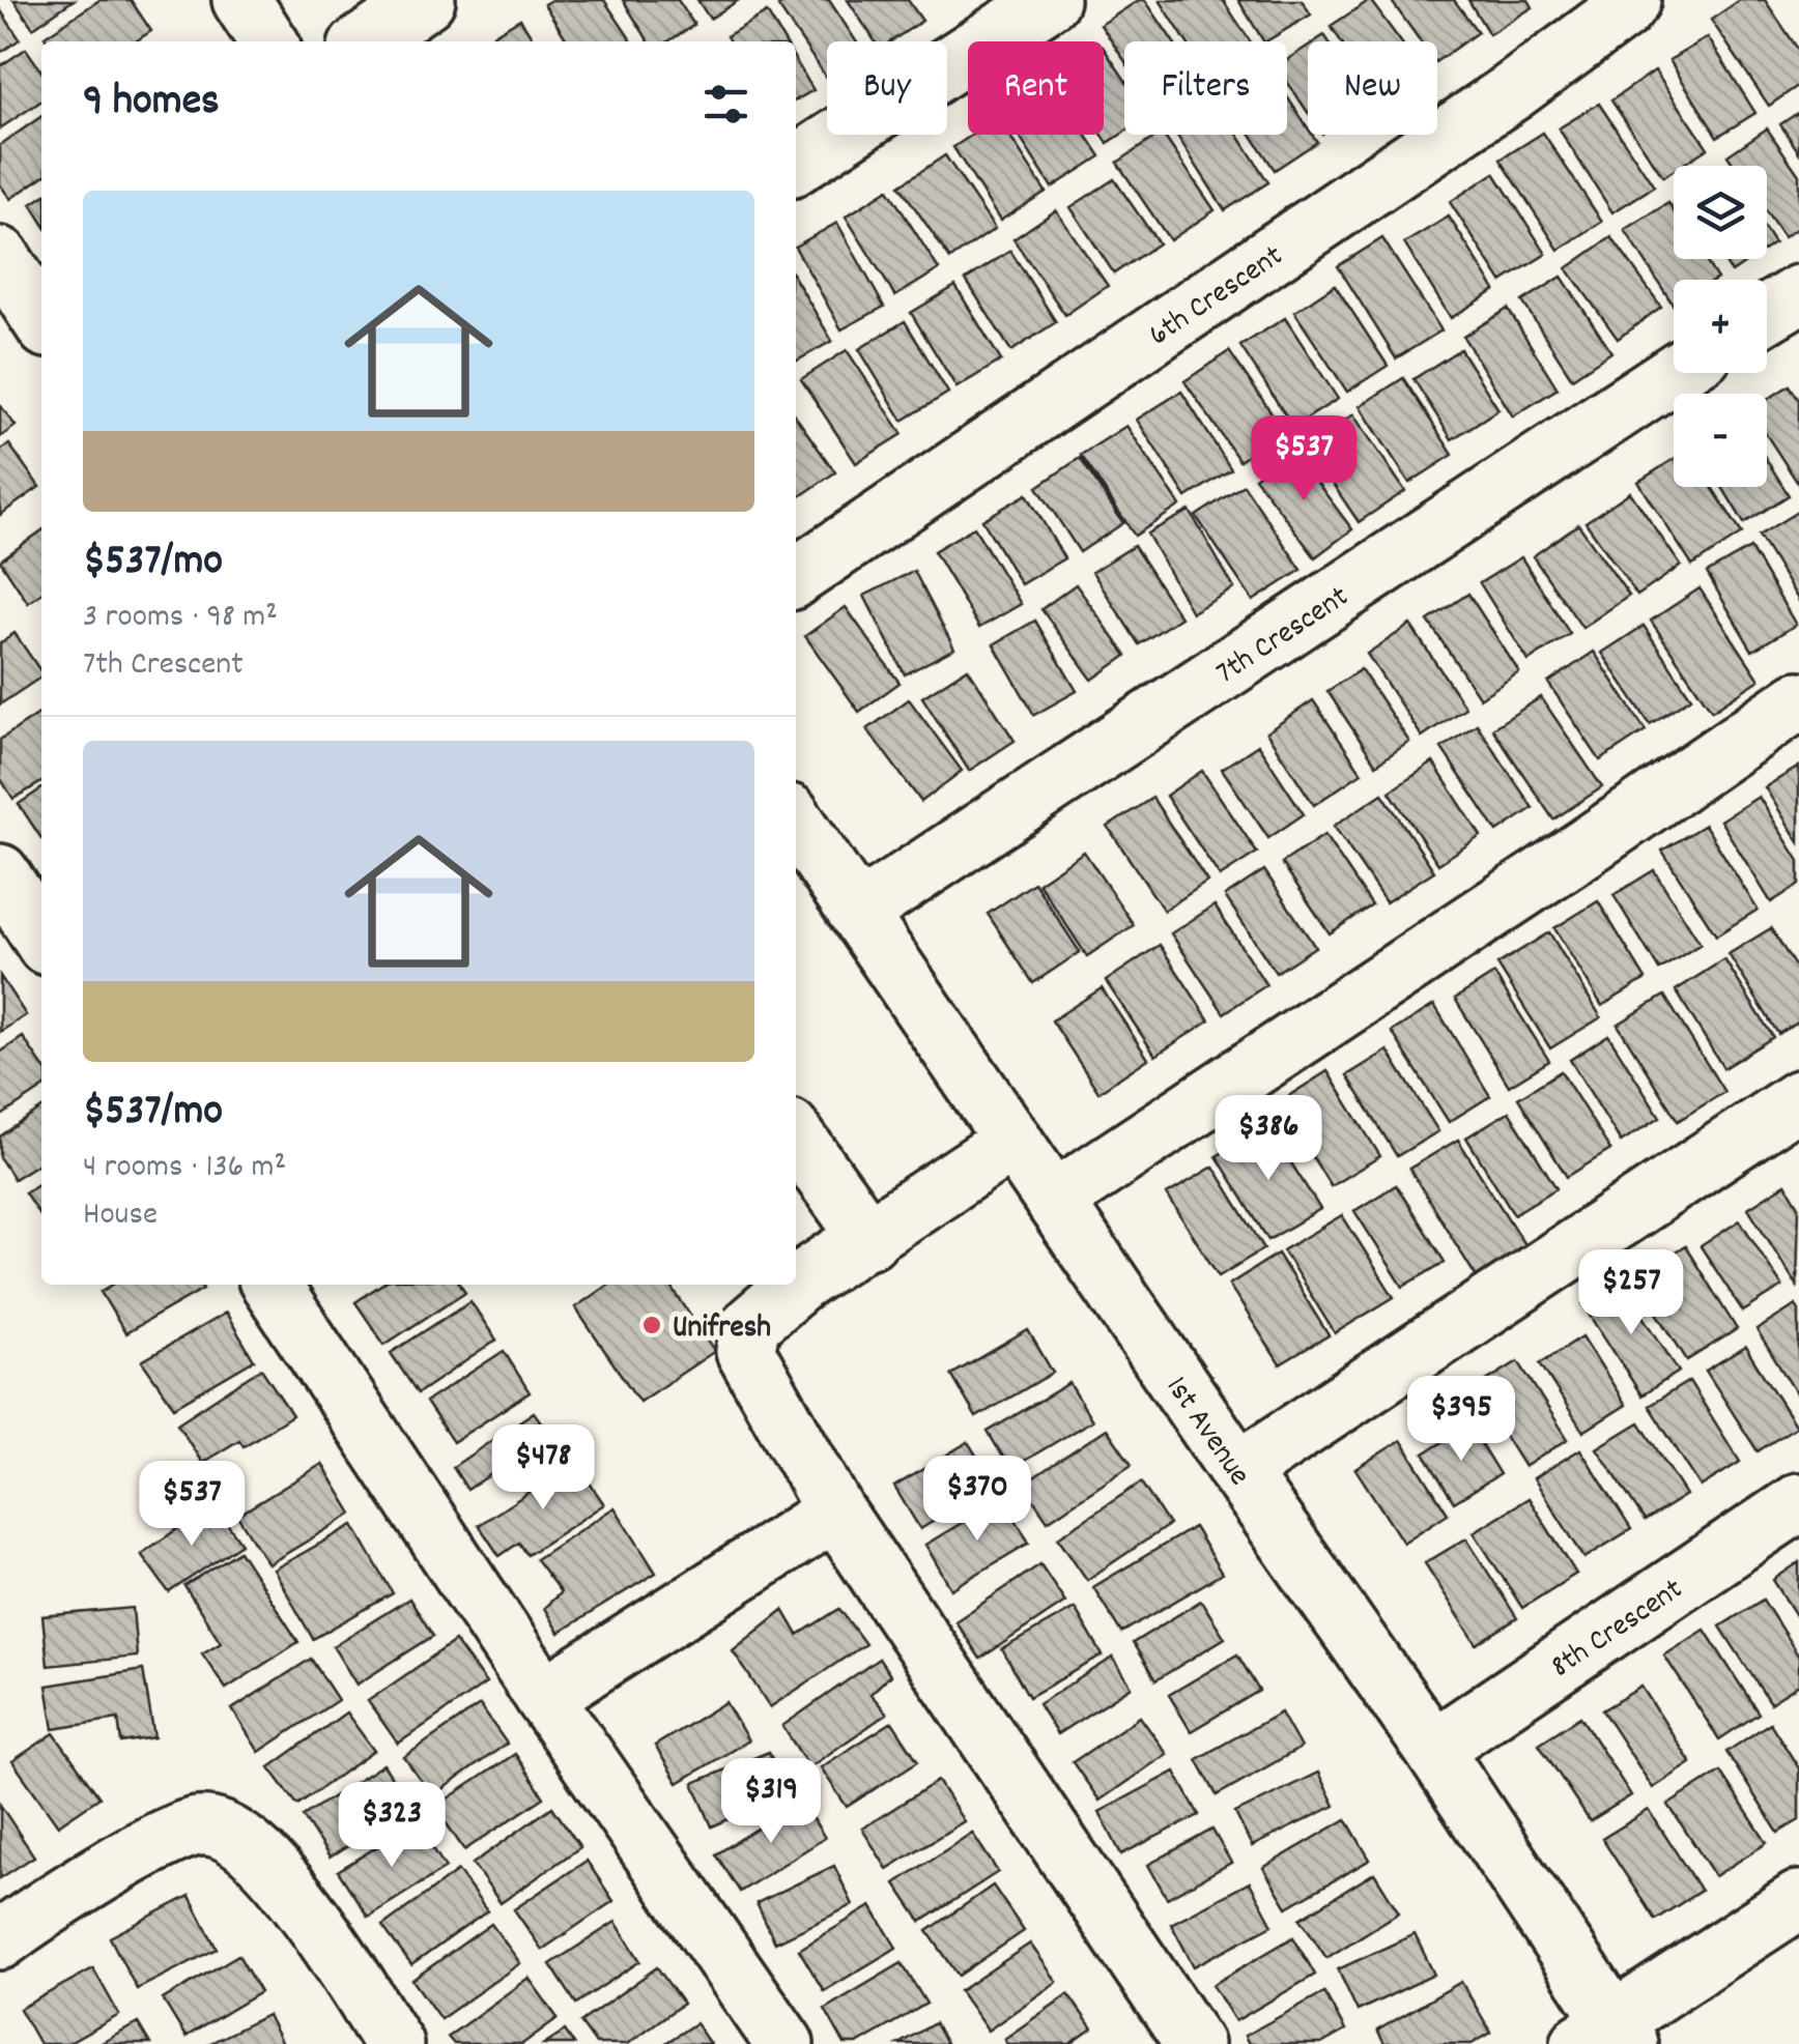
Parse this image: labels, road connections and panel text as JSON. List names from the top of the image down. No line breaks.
{"streets":{"street":["6th Crescent","7th Crescent","1st Avenue","8th Crescent"]},"crossings":[["7th Crescent","1st Avenue"],["1st Avenue","8th Crescent"]],"places":["Unifresh"],"page":{"chip":["Buy","Rent","Filters","New"],"heading":"9 homes","map_buttons":["+","−"],"list":[{"name":"$537/mo","note":"3 rooms · 98 m² · 7th Crescent"},{"name":"$537/mo","note":"4 rooms · 136 m² · House"}],"price":["$537","$386","$257","$395","$478","$370","$537","$319","$323"]}}
